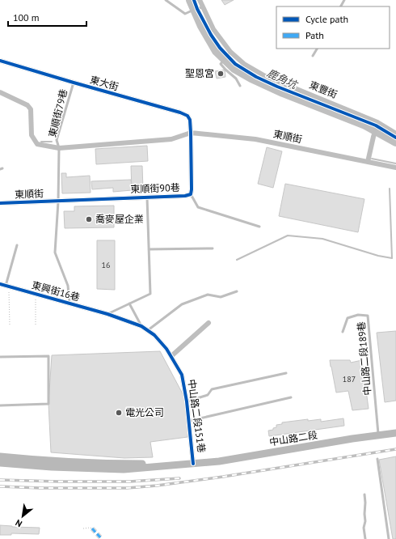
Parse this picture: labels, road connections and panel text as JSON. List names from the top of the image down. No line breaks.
{"streets":{"main road":["中山路二段"],"street":["東大街","東豐街","東順街","東順街90巷","東興街16巷","中山路二段151巷"],"lane":["東順街79巷","中山路二段189巷"]},"crossings":[["東大街","東順街79巷"],["東大街","東順街"],["東大街","東順街90巷"],["東順街79巷","東順街"],["東順街","東順街90巷"],["東順街","東興街16巷"],["東順街90巷","東興街16巷"],["東興街16巷","中山路二段151巷"],["中山路二段189巷","中山路二段"],["中山路二段151巷","中山路二段"]],"water":["鹿角坑"],"places":["聖恩宮","喬麥屋企業","電光公司"],"house_numbers":["16","187"],"legend":["Cycle path","Path"],"scale_bar":"100 m","north":"bottom left"}
